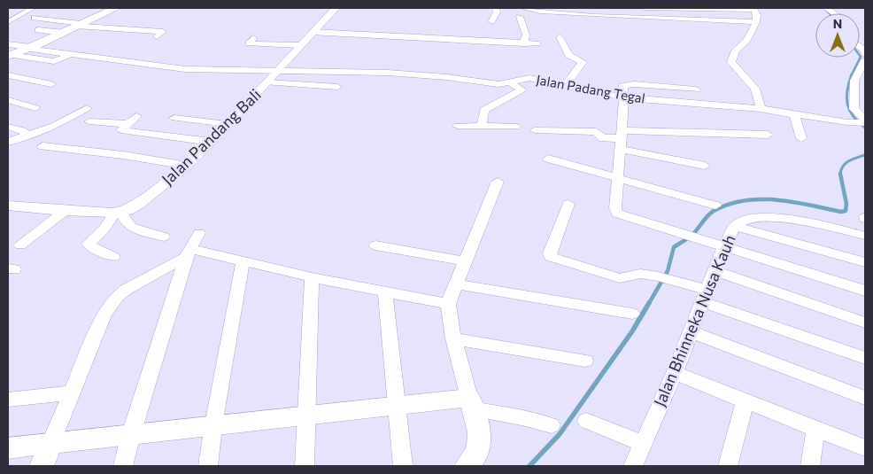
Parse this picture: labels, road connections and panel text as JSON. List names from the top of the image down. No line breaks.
{"streets":{"street":["Jalan Padang Tegal","Jalan Pandang Bali","Jalan Bhinneka Nusa Kauh"]},"crossings":[["Jalan Padang Tegal","Jalan Pandang Bali"]],"north":"top"}
